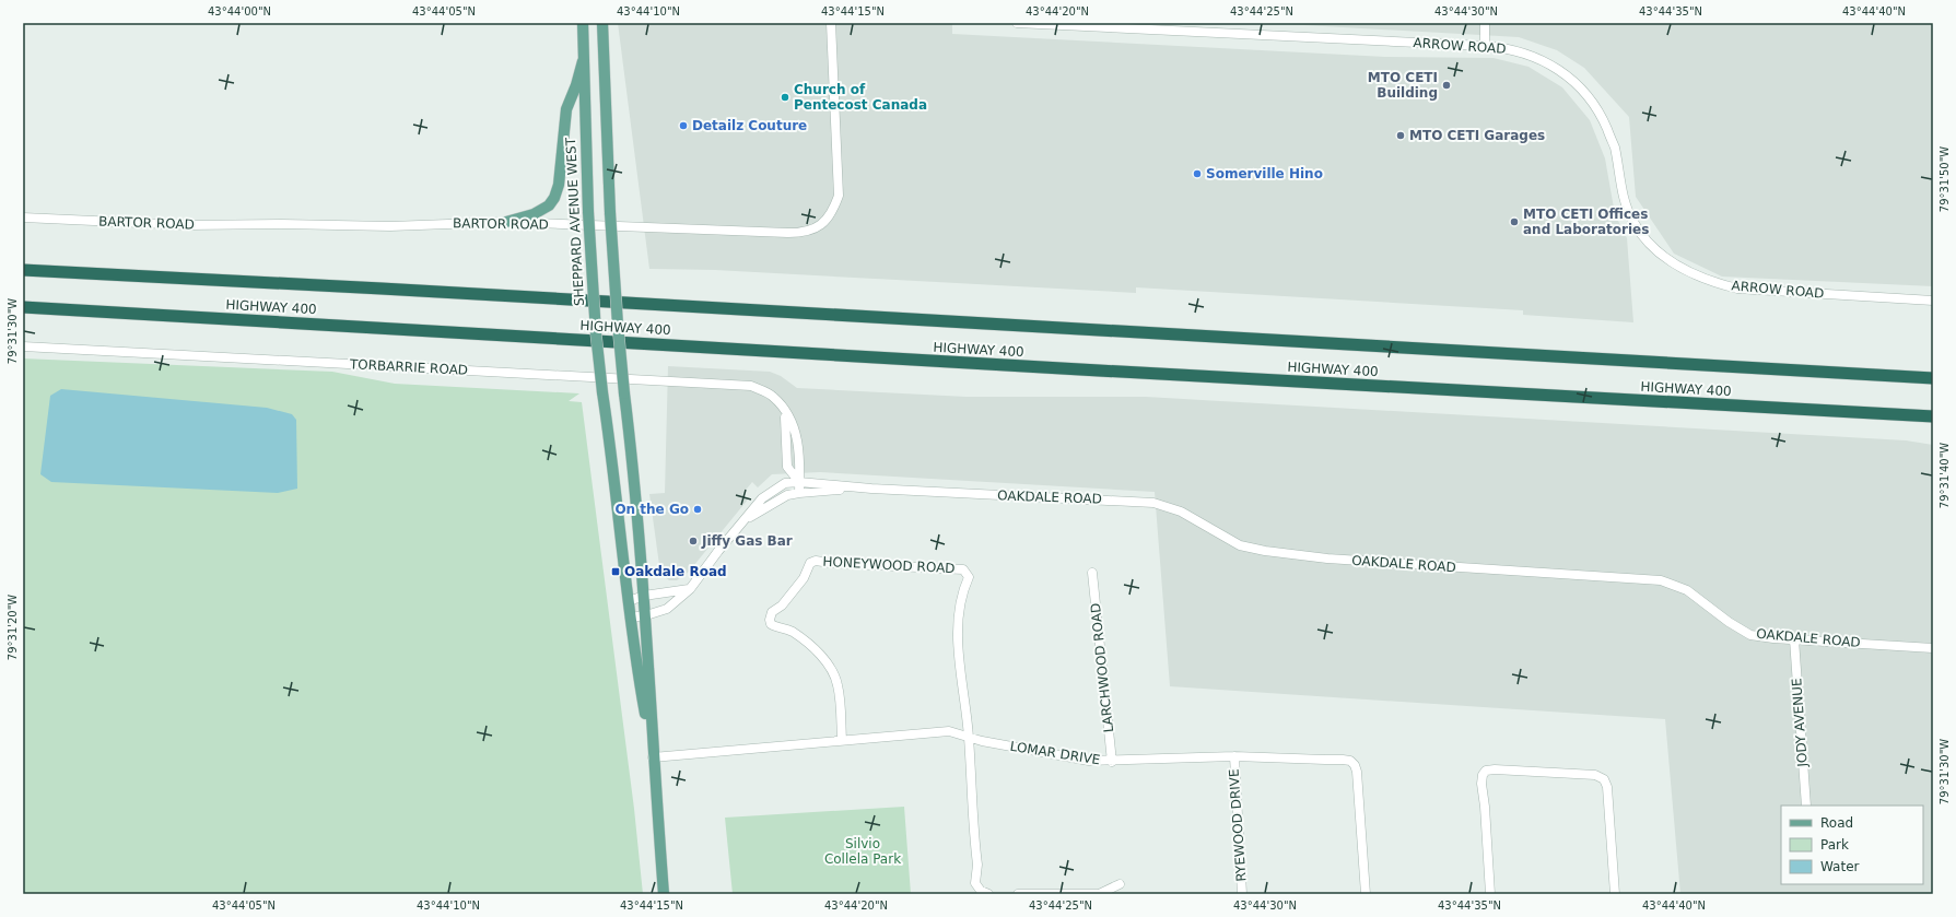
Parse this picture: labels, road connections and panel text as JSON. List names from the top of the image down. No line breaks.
{"streets":{"highway":["HIGHWAY 400"],"main road":["SHEPPARD AVENUE WEST"],"street":["ARROW ROAD","BARTOR ROAD","TORBARRIE ROAD","OAKDALE ROAD","HONEYWOOD ROAD","LARCHWOOD ROAD","JODY AVENUE","LOMAR DRIVE","RYEWOOD DRIVE"]},"crossings":[["SHEPPARD AVENUE WEST","OAKDALE ROAD"],["SHEPPARD AVENUE WEST","LOMAR DRIVE"],["TORBARRIE ROAD","OAKDALE ROAD"],["OAKDALE ROAD","JODY AVENUE"],["HONEYWOOD ROAD","LOMAR DRIVE"],["LARCHWOOD ROAD","LOMAR DRIVE"],["LOMAR DRIVE","RYEWOOD DRIVE"]],"parks":["Silvio Collela Park"],"places":{"other":["MTO CETI Building","Church of Pentecost Canada","Detailz Couture","MTO CETI Garages","Somerville Hino","MTO CETI Offices and Laboratories","On the Go","Jiffy Gas Bar"],"transit":["Oakdale Road"]},"legend":["Road","Park","Water"],"coordinates":["43°44'00\"N","43°44'05\"N","43°44'10\"N","43°44'15\"N","43°44'20\"N","43°44'25\"N","43°44'30\"N","43°44'35\"N","43°44'40\"N","79°31'50\"W","79°31'30\"W","79°31'40\"W","79°31'20\"W"]}
